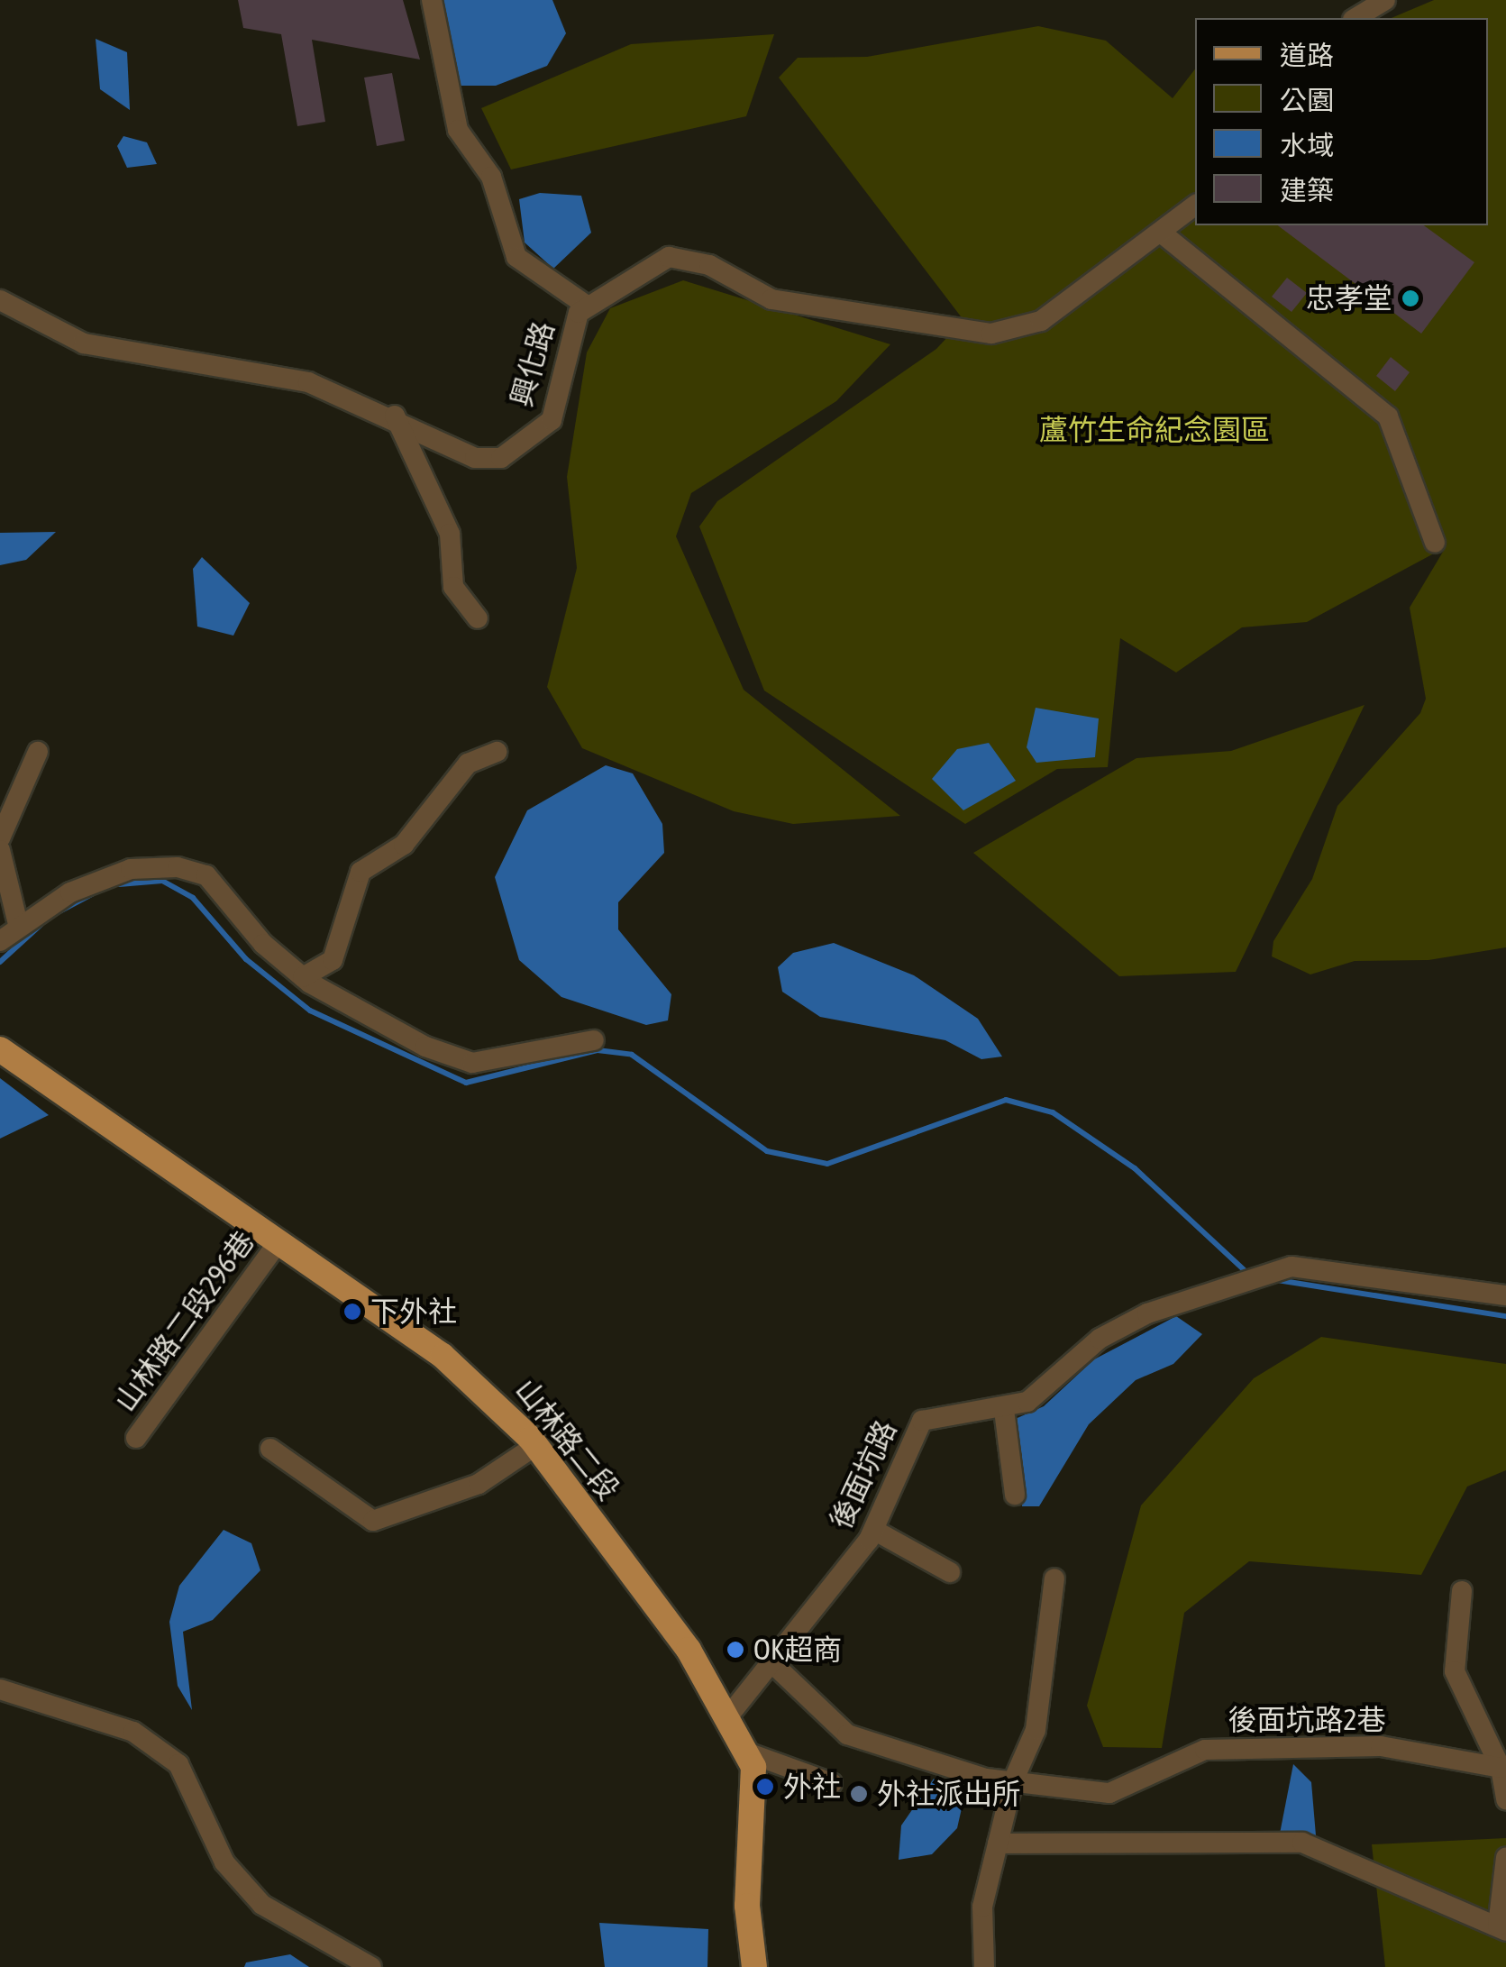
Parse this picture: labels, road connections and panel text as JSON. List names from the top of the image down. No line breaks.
{"streets":{"main road":["山林路二段"],"street":["興化路","山林路二段296巷","後面坑路","後面坑路2巷"]},"crossings":[["山林路二段296巷","山林路二段"],["山林路二段","後面坑路"],["後面坑路","後面坑路2巷"]],"parks":["蘆竹生命紀念園區"],"places":["忠孝堂","下外社","OK超商","外社","外社派出所"],"legend":["道路","公園","水域","建築"]}
